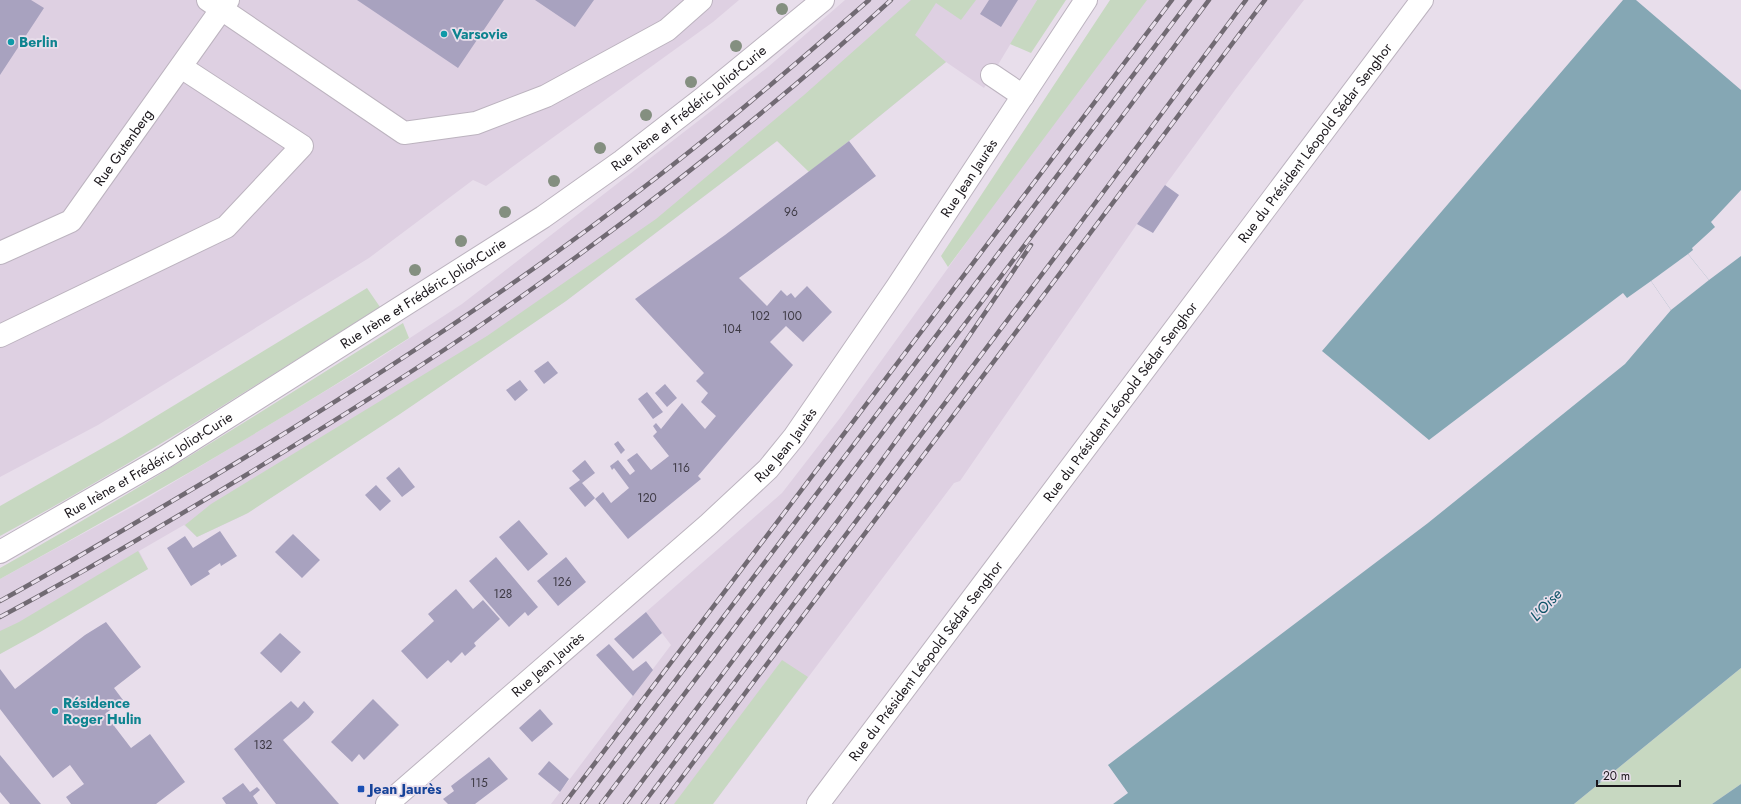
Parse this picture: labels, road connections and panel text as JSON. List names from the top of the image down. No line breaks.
{"streets":{"street":["Rue Irène et Frédéric Joliot-Curie","Rue du Président Léopold Sédar Senghor","Rue Gutenberg","Rue Jean Jaurès"]},"water":["L'Oise"],"places":{"other":["Varsovie","Berlin","Résidence Roger Hulin"],"transit":["Jean Jaurès"]},"house_numbers":["96","102","100","104","116","120","126","128","132","115"],"scale_bar":"20 m"}
